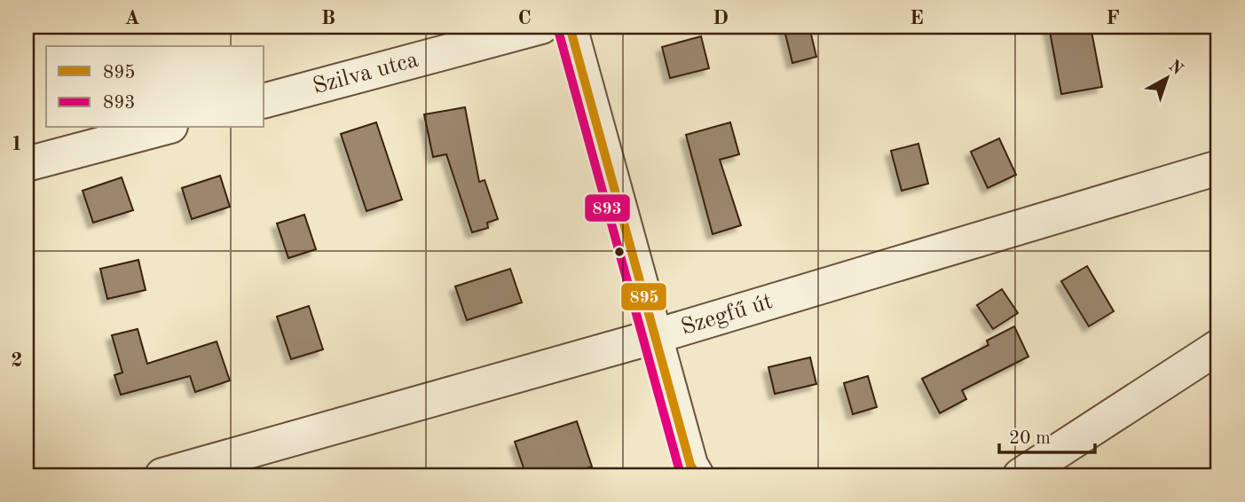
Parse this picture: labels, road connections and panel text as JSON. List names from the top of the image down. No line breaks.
{"streets":{"street":["Szilva utca","Szegfű út"]},"lines":["transit line 895","transit line 893"],"legend":["895","893"],"scale_bar":"20 m","north":"top right","grid":{"columns":["A","B","C","D","E","F"],"rows":["1","2"]}}
